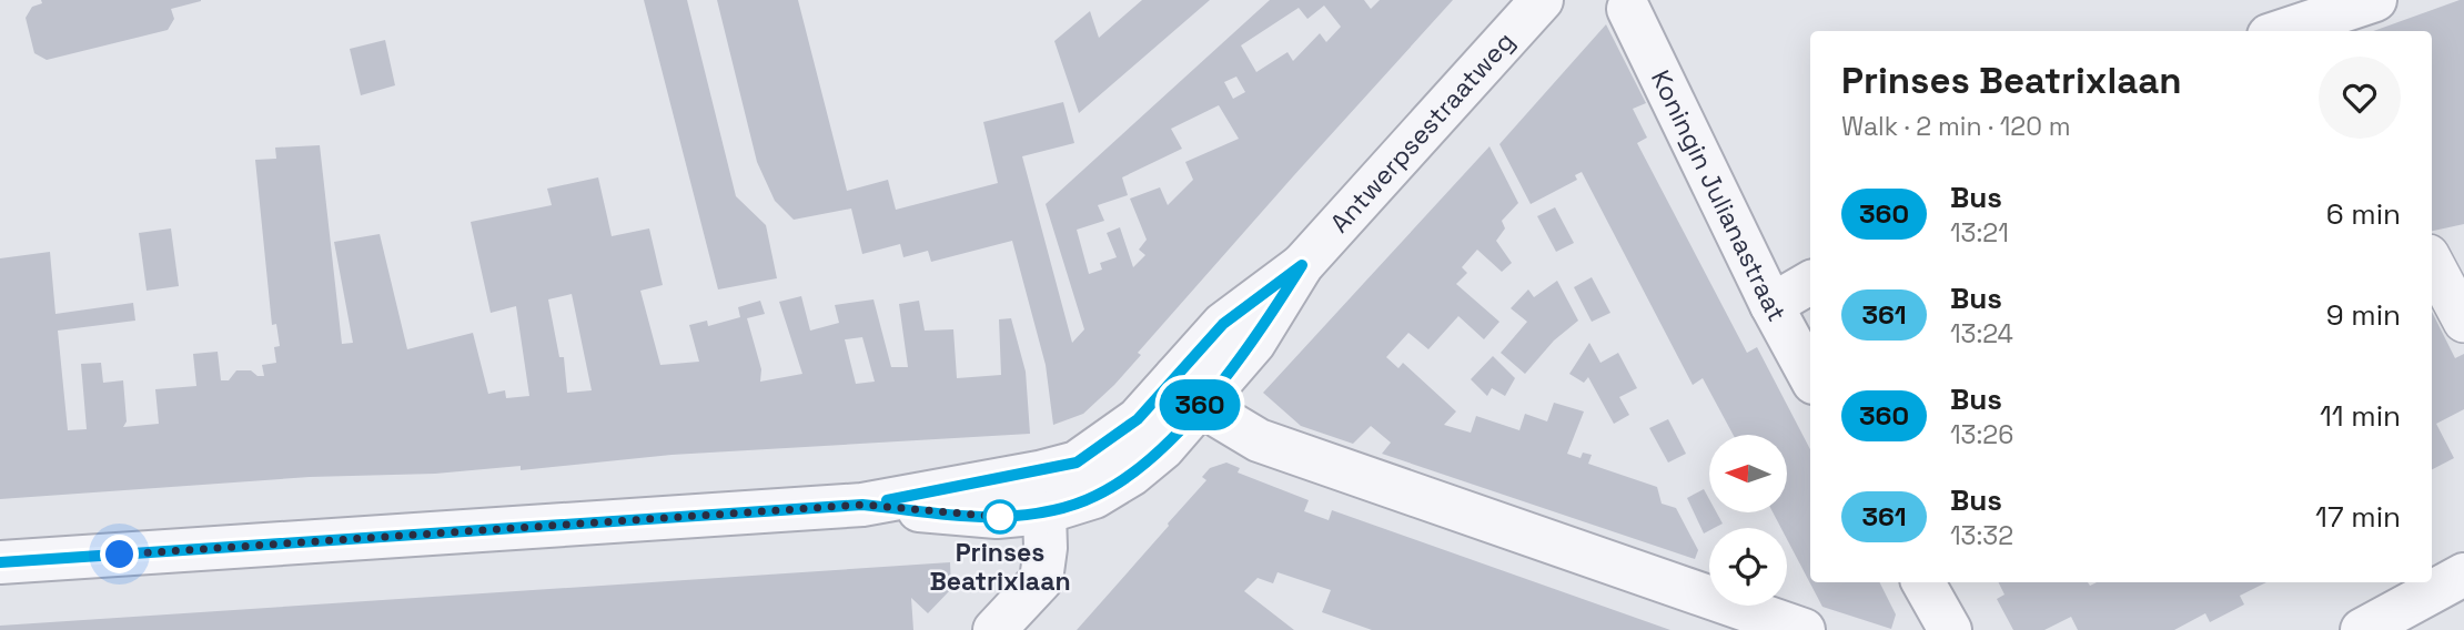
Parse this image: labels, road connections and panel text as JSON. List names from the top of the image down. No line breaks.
{"streets":{"street":["Antwerpsestraatweg","Koningin Julianastraat"]},"places":["Prinses Beatrixlaan"],"lines":["bus line 360"],"north":"left","page":{"on_map":"360","heading":["Prinses Beatrixlaan","Walk · 2 min · 120 m"],"list":[{"mark":"360","name":"Bus","note":"13:21","value":"6 min"},{"mark":"361","name":"Bus","note":"13:24","value":"9 min"},{"mark":"360","name":"Bus","note":"13:26","value":"11 min"},{"mark":"361","name":"Bus","note":"13:32","value":"17 min"}]}}
